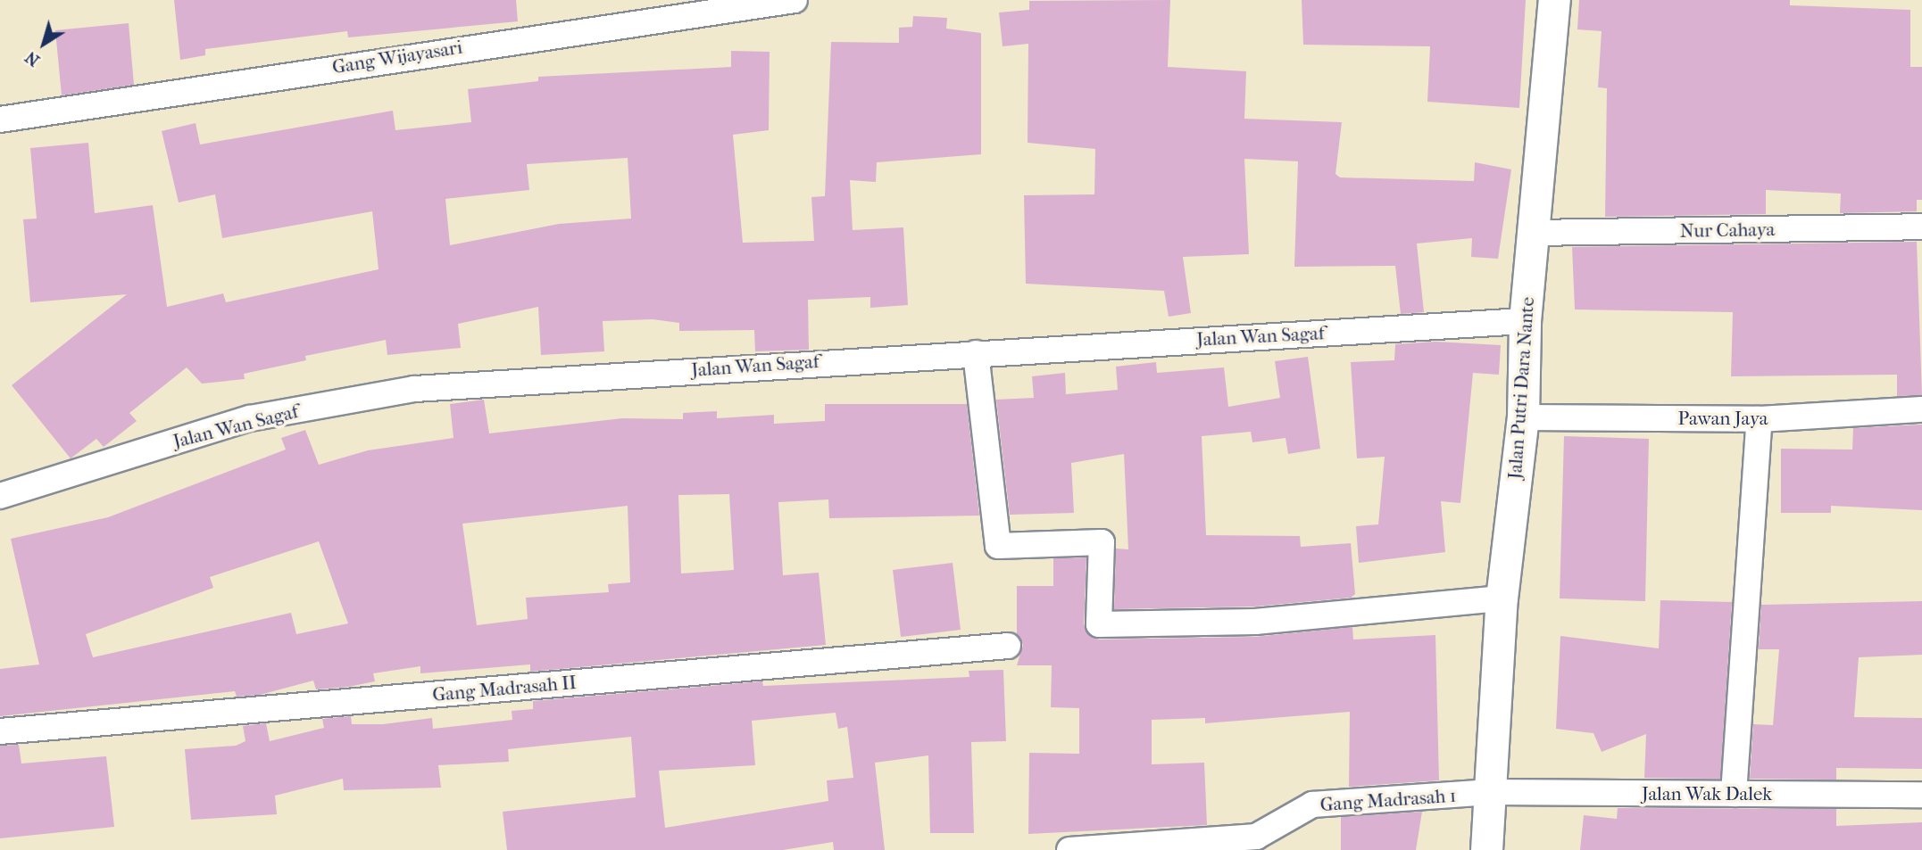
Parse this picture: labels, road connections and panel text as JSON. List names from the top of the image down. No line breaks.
{"streets":{"street":["Gang Wijayasari","Nur Cahaya","Jalan Wan Sagaf","Jalan Putri Dara Nante","Pawan Jaya","Gang Madrasah II","Jalan Wak Dalek","Gang Madrasah 1"]},"crossings":[["Nur Cahaya","Jalan Putri Dara Nante"],["Jalan Wan Sagaf","Jalan Putri Dara Nante"],["Jalan Putri Dara Nante","Pawan Jaya"],["Jalan Putri Dara Nante","Jalan Wak Dalek"],["Jalan Putri Dara Nante","Gang Madrasah 1"],["Jalan Wak Dalek","Gang Madrasah 1"]],"north":"bottom left"}
